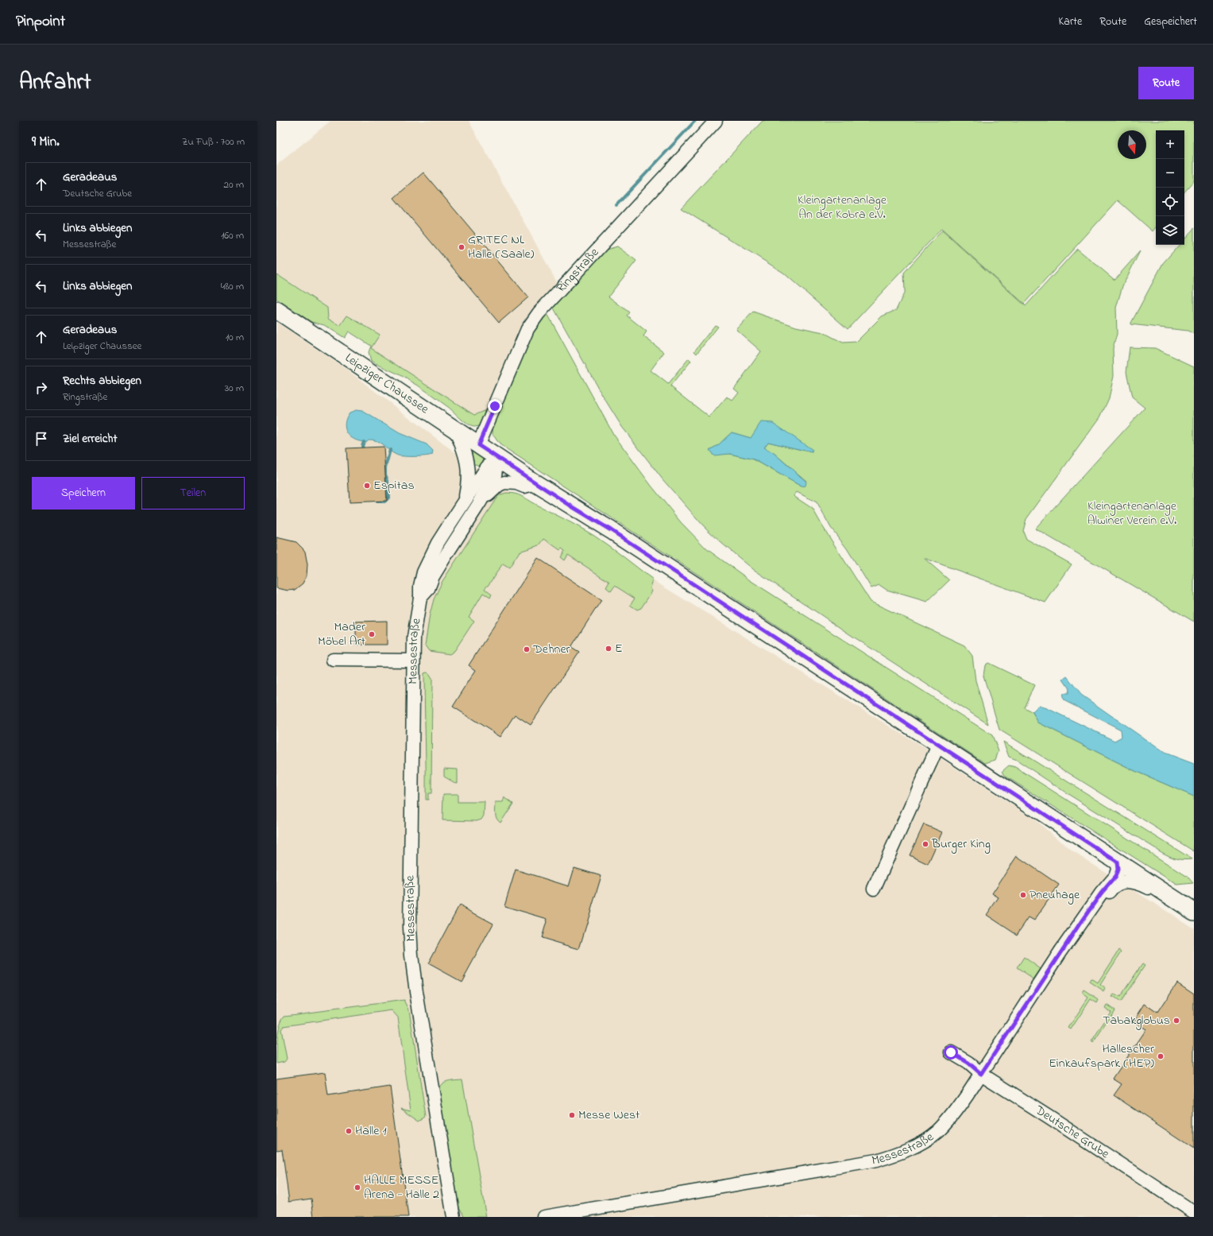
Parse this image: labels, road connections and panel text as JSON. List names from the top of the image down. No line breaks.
{"streets":{"main road":["Leipziger Chaussee"],"street":["Ringstraße","Messestraße","Deutsche Grube"]},"crossings":[["Ringstraße","Leipziger Chaussee"],["Leipziger Chaussee","Messestraße"],["Messestraße","Deutsche Grube"]],"parks":["Kleingartenanlage An der Kobra e.V.","Kleingartenanlage Alwiner Verein e.V."],"places":["GRITEC NL Halle (Saale)","Espitas","Mader Möbel Art","E","Dehner","Burger King","Pneuhage","Tabakglobus","Hallescher Einkaufspark (HEP)","Messe West","Halle 1","HALLE MESSE Arena - Halle 2"],"north":"bottom","page":{"header":"Pinpoint","nav":["Karte","Route","Gespeichert"],"title":"Anfahrt","buttons":["Route",["Speichern","Teilen"]],"heading":["9 Min.","Zu Fuß · 700 m"],"map_buttons":["+","−"],"list":[["Geradeaus","Deutsche Grube","20 m"],["Links abbiegen","Messestraße","160 m"],["Links abbiegen","480 m"],["Geradeaus","Leipziger Chaussee","10 m"],["Rechts abbiegen","Ringstraße","30 m"],"Ziel erreicht"]}}
